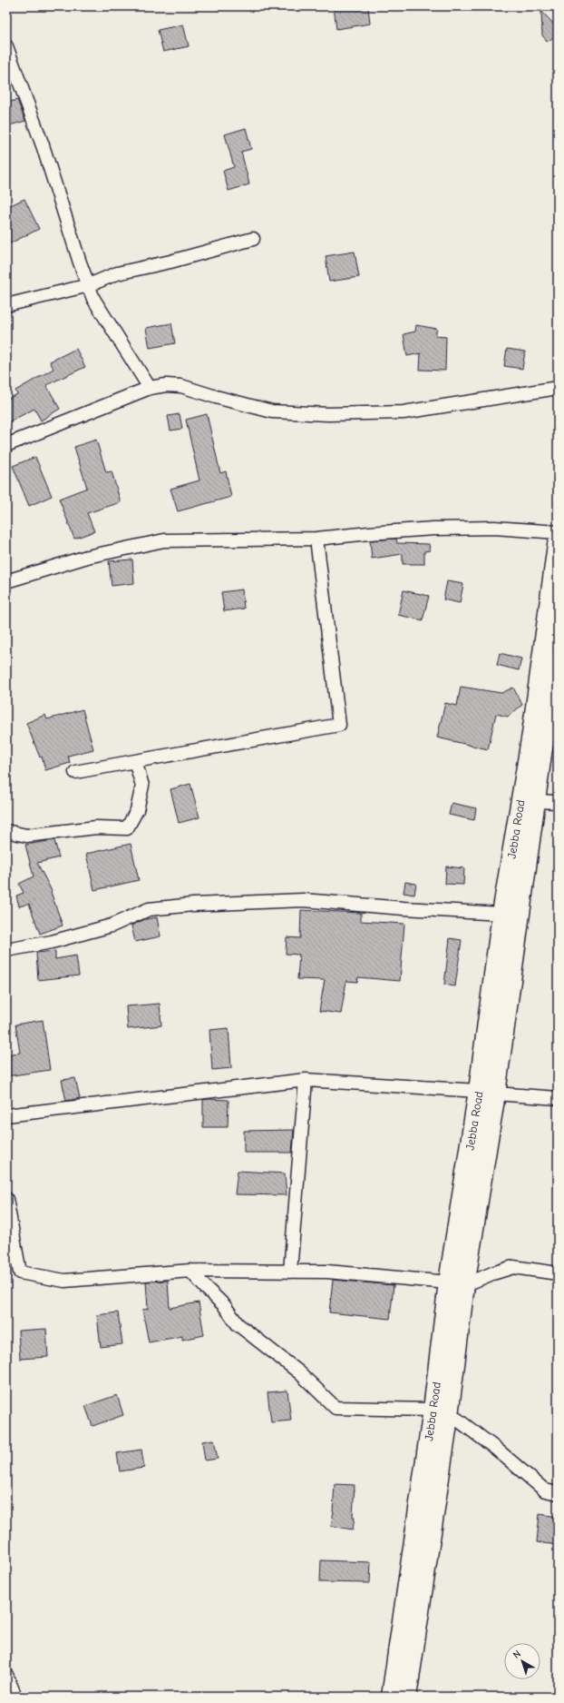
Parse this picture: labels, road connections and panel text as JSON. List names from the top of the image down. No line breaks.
{"streets":{"highway":["Jebba Road"]},"north":"top left"}
